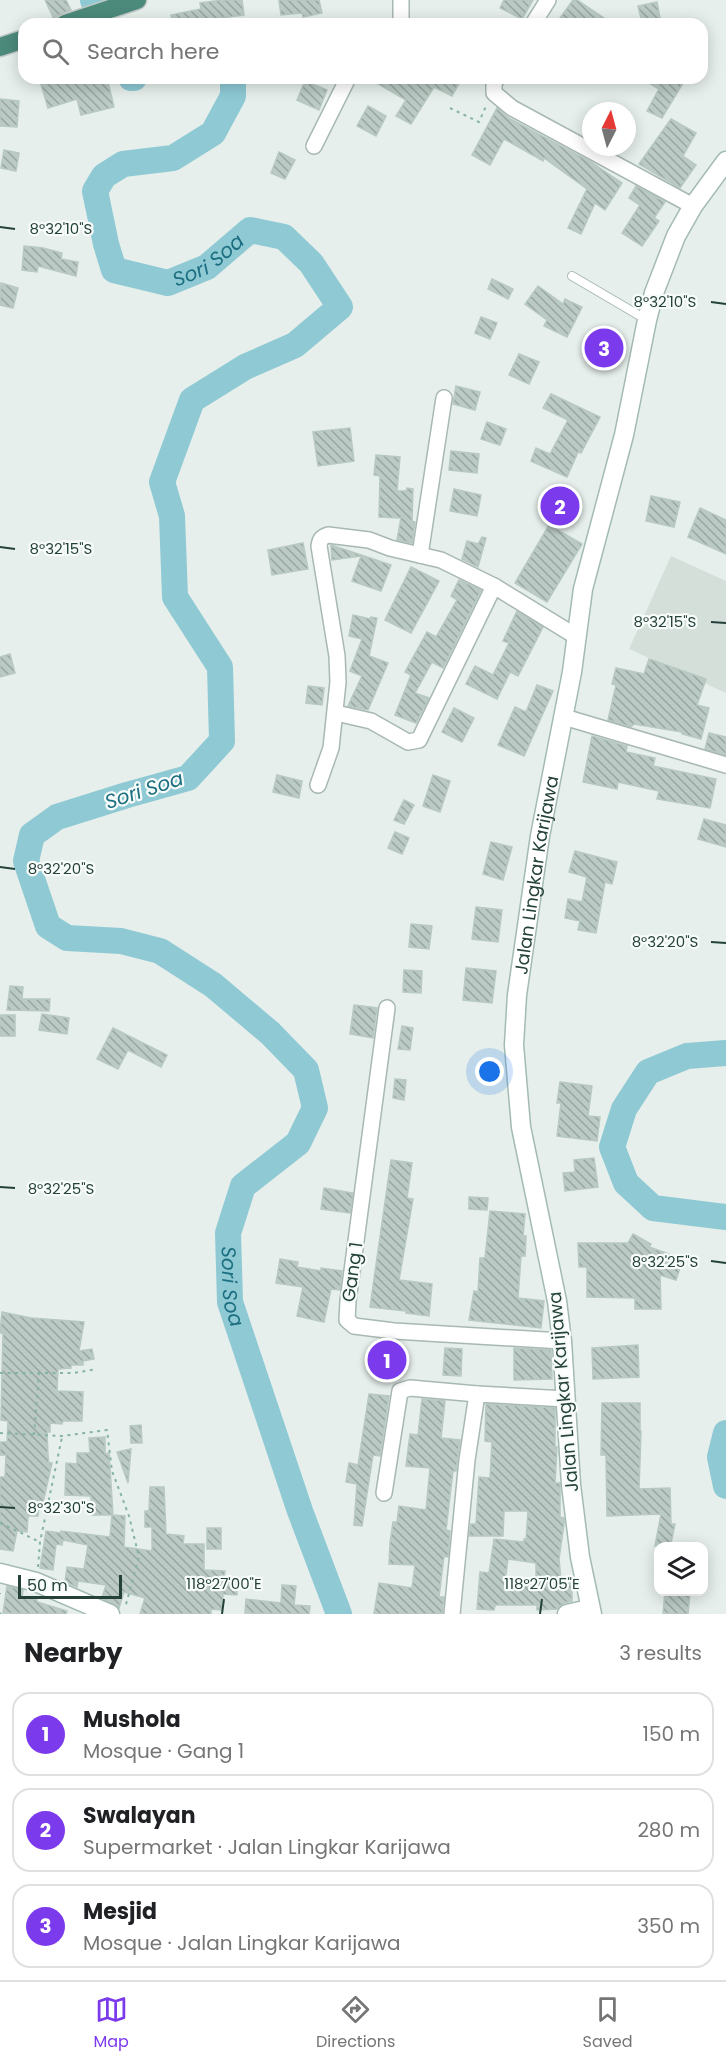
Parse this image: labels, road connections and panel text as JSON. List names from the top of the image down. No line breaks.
{"streets":{"main road":["Jalan Lingkar Karijawa"],"street":["Gang 1"]},"crossings":[["Jalan Lingkar Karijawa","Gang 1"]],"water":["Sori Soa"],"scale_bar":"50 m","north":"top","page":{"search":"Search here","pins":["3","2","1"],"scale":"50 m","heading":["Nearby","3 results"],"list":[{"mark":"1","name":"Mushola","note":"Mosque · Gang 1","value":"150 m"},{"mark":"2","name":"Swalayan","note":"Supermarket · Jalan Lingkar Karijawa","value":"280 m"},{"mark":"3","name":"Mesjid","note":"Mosque · Jalan Lingkar Karijawa","value":"350 m"}],"nav":["Map","Directions","Saved"]},"coordinates":["8°32'10\"S","8°32'15\"S","8°32'20\"S","8°32'25\"S","8°32'30\"S","118°27'00\"E","118°27'05\"E"]}
